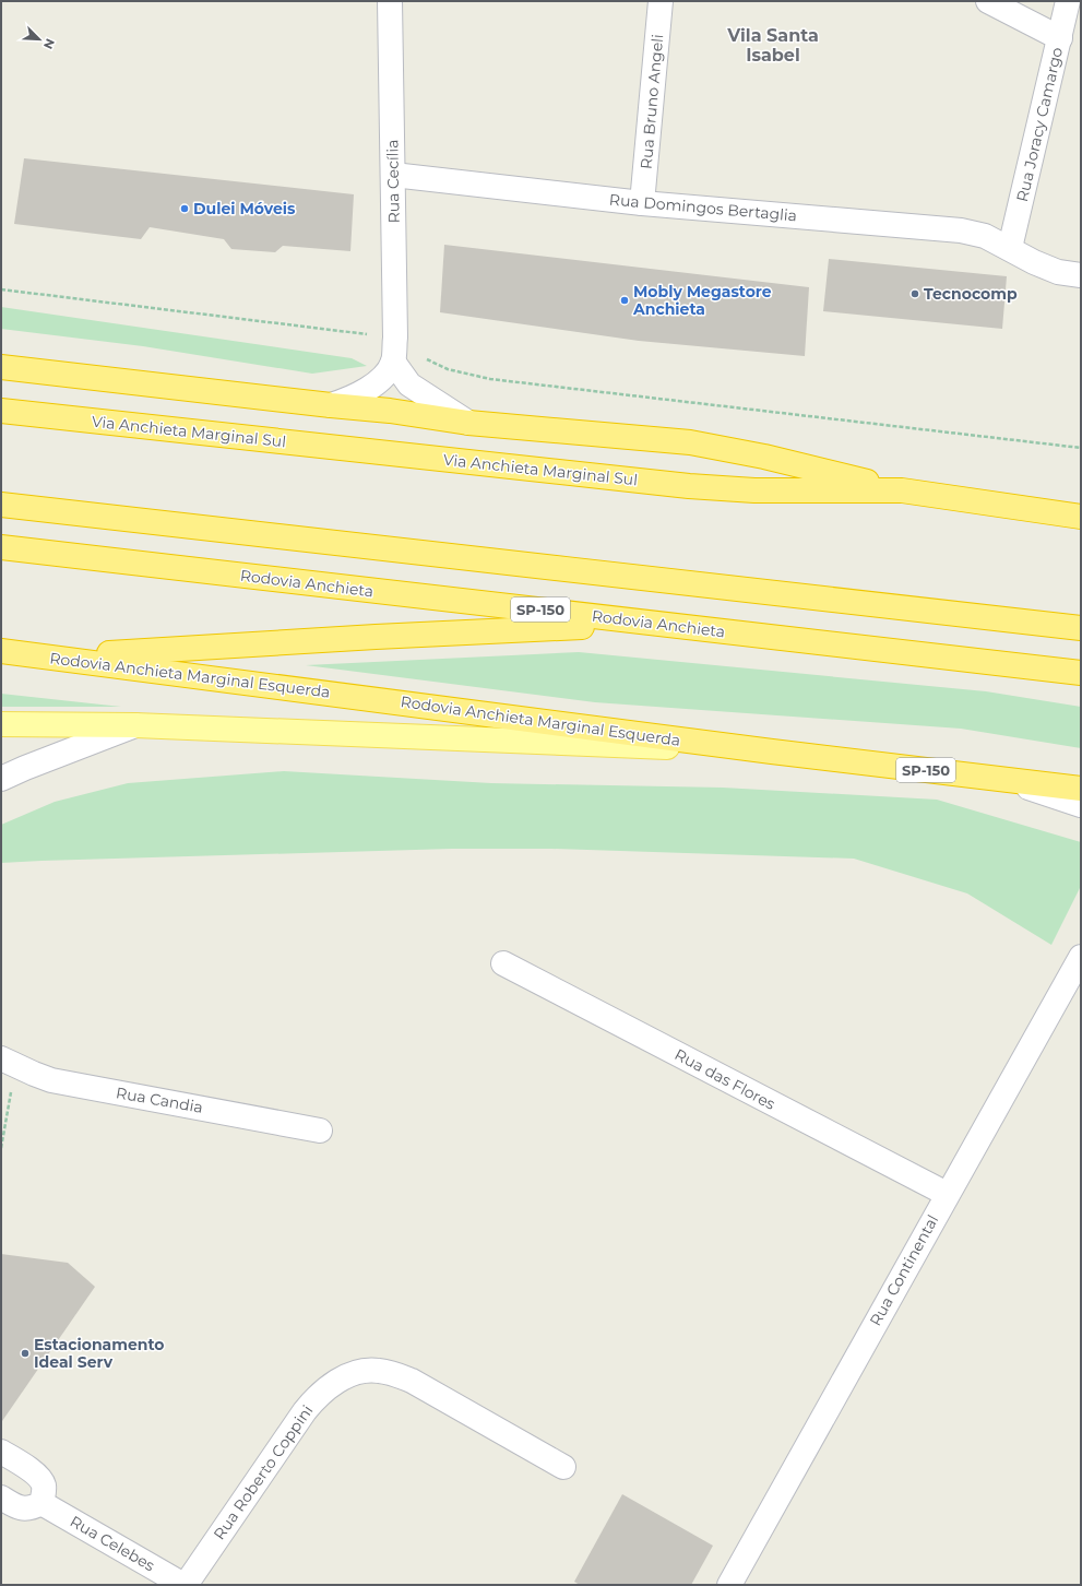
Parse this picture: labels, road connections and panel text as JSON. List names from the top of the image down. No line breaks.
{"streets":{"highway":["Via Anchieta Marginal Sul","Rodovia Anchieta","SP-150","Rodovia Anchieta Marginal Esquerda"],"street":["Rua Bruno Angeli","Rua Joracy Camargo","Rua Cecília","Rua Domingos Bertaglia","Rua das Flores","Rua Candia","Rua Continental","Rua Roberto Coppini","Rua Celebes"]},"crossings":[["Rua Bruno Angeli","Rua Domingos Bertaglia"],["Rua Joracy Camargo","Rua Domingos Bertaglia"],["Rua Cecília","Rua Domingos Bertaglia"],["Rua das Flores","Rua Continental"],["Rua Roberto Coppini","Rua Celebes"]],"districts":["Vila Santa Isabel"],"places":["Dulei Móveis","Tecnocomp","Mobly Megastore Anchieta","Estacionamento Ideal Serv"],"north":"bottom right"}
